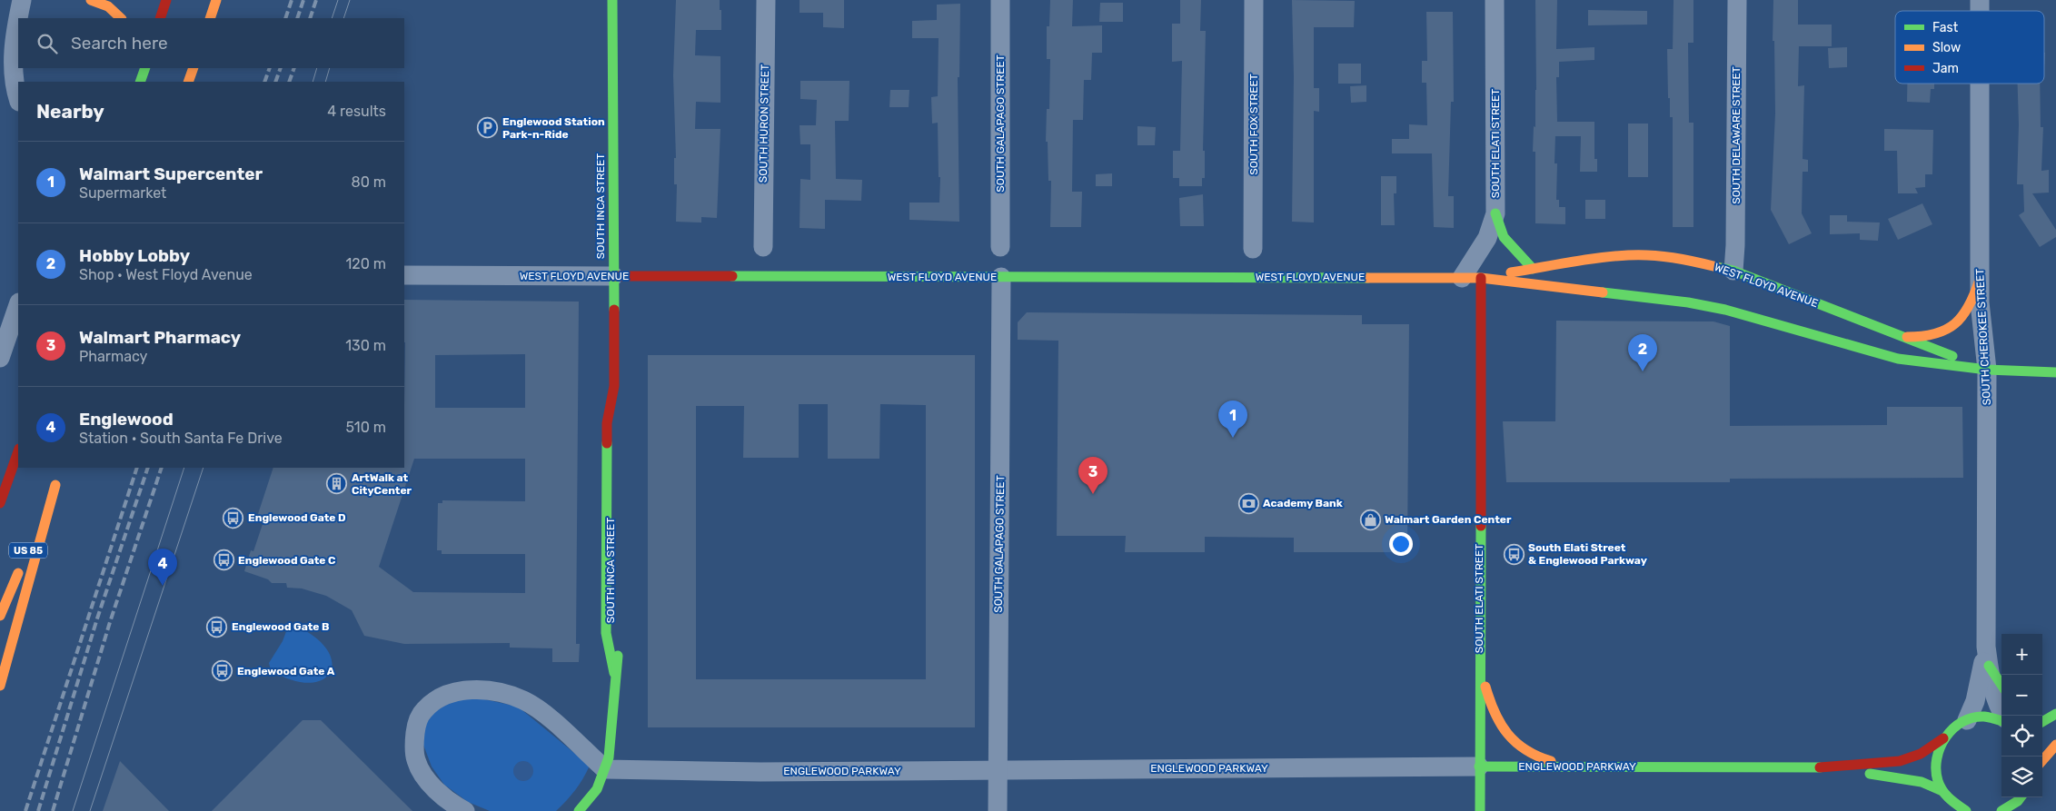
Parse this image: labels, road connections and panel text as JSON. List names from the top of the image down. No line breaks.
{"streets":{"main road":["SOUTH ELATI STREET","SOUTH INCA STREET","WEST FLOYD AVENUE","US 85","ENGLEWOOD PARKWAY"],"street":["SOUTH HURON STREET","SOUTH GALAPAGO STREET","SOUTH FOX STREET","SOUTH DELAWARE STREET","SOUTH CHEROKEE STREET"]},"crossings":[["SOUTH GALAPAGO STREET","WEST FLOYD AVENUE"],["SOUTH GALAPAGO STREET","ENGLEWOOD PARKWAY"],["SOUTH DELAWARE STREET","WEST FLOYD AVENUE"],["SOUTH ELATI STREET","WEST FLOYD AVENUE"],["SOUTH ELATI STREET","ENGLEWOOD PARKWAY"],["SOUTH INCA STREET","WEST FLOYD AVENUE"],["SOUTH INCA STREET","ENGLEWOOD PARKWAY"],["WEST FLOYD AVENUE","SOUTH CHEROKEE STREET"],["SOUTH CHEROKEE STREET","ENGLEWOOD PARKWAY"]],"places":{"parking":["Englewood Station Park-n-Ride"],"building":["ArtWalk at CityCenter"],"bank":["Academy Bank"],"bus stop":["Englewood Gate D","South Elati Street & Englewood Parkway","Englewood Gate C","Englewood Gate B","Englewood Gate A"],"shop":["Walmart Garden Center"]},"legend":["Fast","Slow","Jam"],"page":{"search":"Search here","heading":["Nearby","4 results"],"list":[{"mark":"1","name":"Walmart Supercenter","note":"Supermarket","value":"80 m"},{"mark":"2","name":"Hobby Lobby","note":"Shop · West Floyd Avenue","value":"120 m"},{"mark":"3","name":"Walmart Pharmacy","note":"Pharmacy","value":"130 m"},{"mark":"4","name":"Englewood","note":"Station · South Santa Fe Drive","value":"510 m"}],"pins":["2","1","3","4"],"map_buttons":["+","−"]}}
